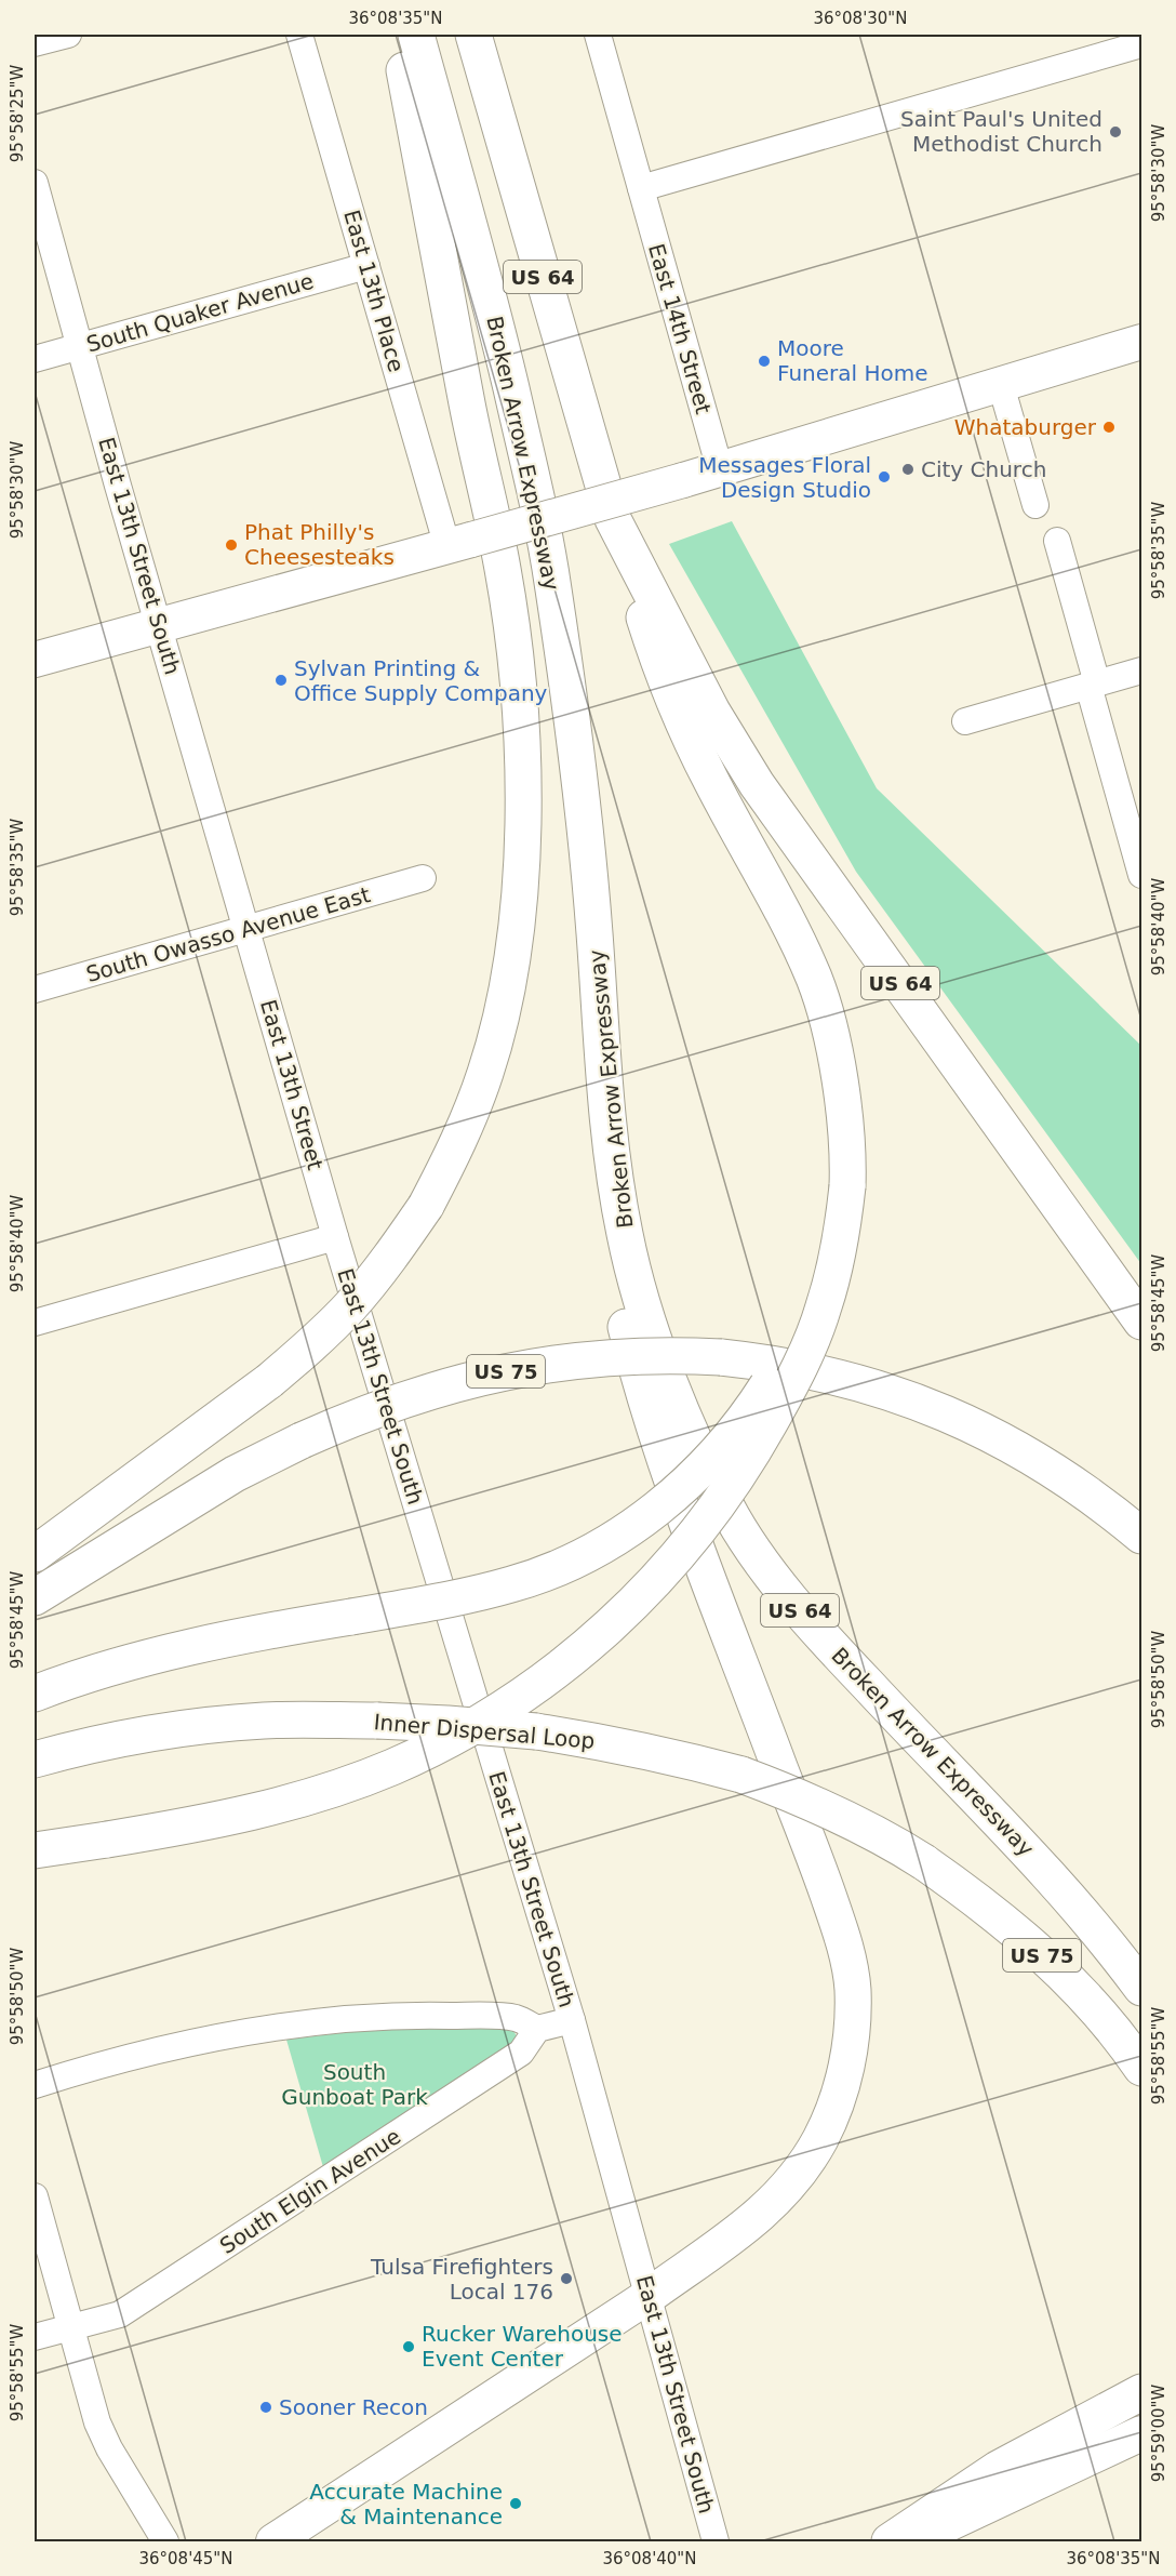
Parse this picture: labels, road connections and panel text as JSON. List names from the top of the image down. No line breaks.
{"streets":{"highway":["US 64","Broken Arrow Expressway","US 75","Inner Dispersal Loop"],"street":["East 13th Place","South Quaker Avenue","East 14th Street","East 13th Street South","South Owasso Avenue East","East 13th Street","South Elgin Avenue"]},"crossings":[["East 13th Place","South Quaker Avenue"],["South Quaker Avenue","East 13th Street South"],["East 13th Street South","South Owasso Avenue East"],["East 13th Street South","East 13th Street"],["South Owasso Avenue East","East 13th Street"]],"parks":["South Gunboat Park"],"places":["Saint Paul's United Methodist Church","Moore Funeral Home","Whataburger","City Church","Messages Floral Design Studio","Phat Philly's Cheesesteaks","Sylvan Printing & Office Supply Company","Tulsa Firefighters Local 176","Rucker Warehouse Event Center","Sooner Recon","Accurate Machine & Maintenance"],"coordinates":["36°08'35\"N","36°08'30\"N","95°58'25\"W","95°58'30\"W","95°58'35\"W","95°58'40\"W","95°58'45\"W","95°58'50\"W","95°58'55\"W","95°59'00\"W","36°08'45\"N","36°08'40\"N"]}
